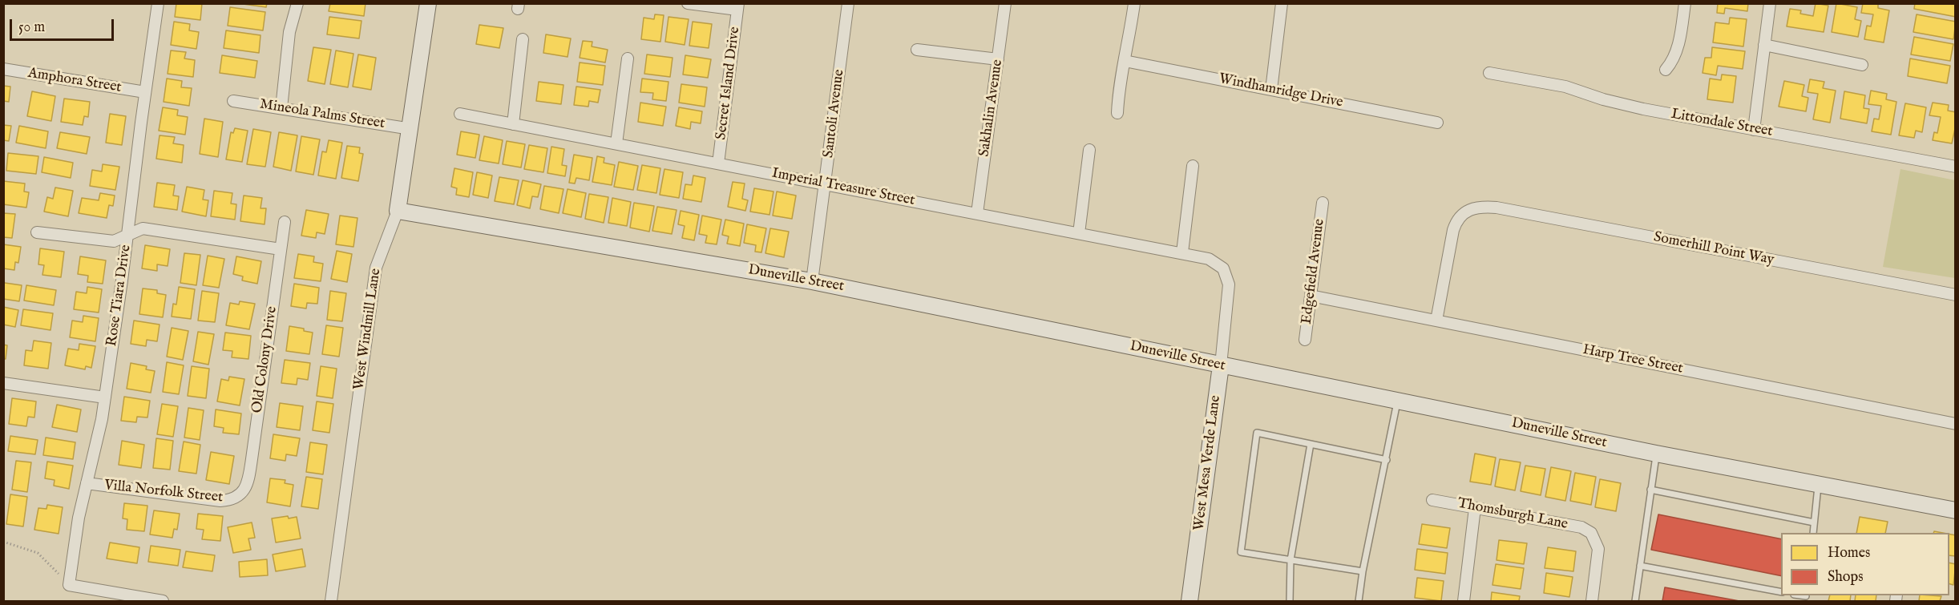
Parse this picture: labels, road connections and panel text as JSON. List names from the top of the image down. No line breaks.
{"streets":{"street":["Amphora Street","Secret Island Drive","Windhamridge Drive","Sakhalin Avenue","Santoli Avenue","Mineola Palms Street","Littondale Street","Imperial Treasure Street","Somerhill Point Way","Edgefield Avenue","Duneville Street","Rose Tiara Drive","West Windmill Lane","Old Colony Drive","Harp Tree Street","West Mesa Verde Lane","Villa Norfolk Street","Thomsburgh Lane"]},"crossings":[["Amphora Street","Rose Tiara Drive"],["Secret Island Drive","Imperial Treasure Street"],["Sakhalin Avenue","Imperial Treasure Street"],["Santoli Avenue","Imperial Treasure Street"],["Santoli Avenue","Duneville Street"],["Mineola Palms Street","West Windmill Lane"],["Imperial Treasure Street","West Mesa Verde Lane"],["Somerhill Point Way","Harp Tree Street"],["Edgefield Avenue","Harp Tree Street"],["Duneville Street","West Windmill Lane"],["Duneville Street","West Mesa Verde Lane"],["Rose Tiara Drive","Villa Norfolk Street"],["Old Colony Drive","Villa Norfolk Street"]],"legend":["Homes","Shops"],"scale_bar":"50 m"}
